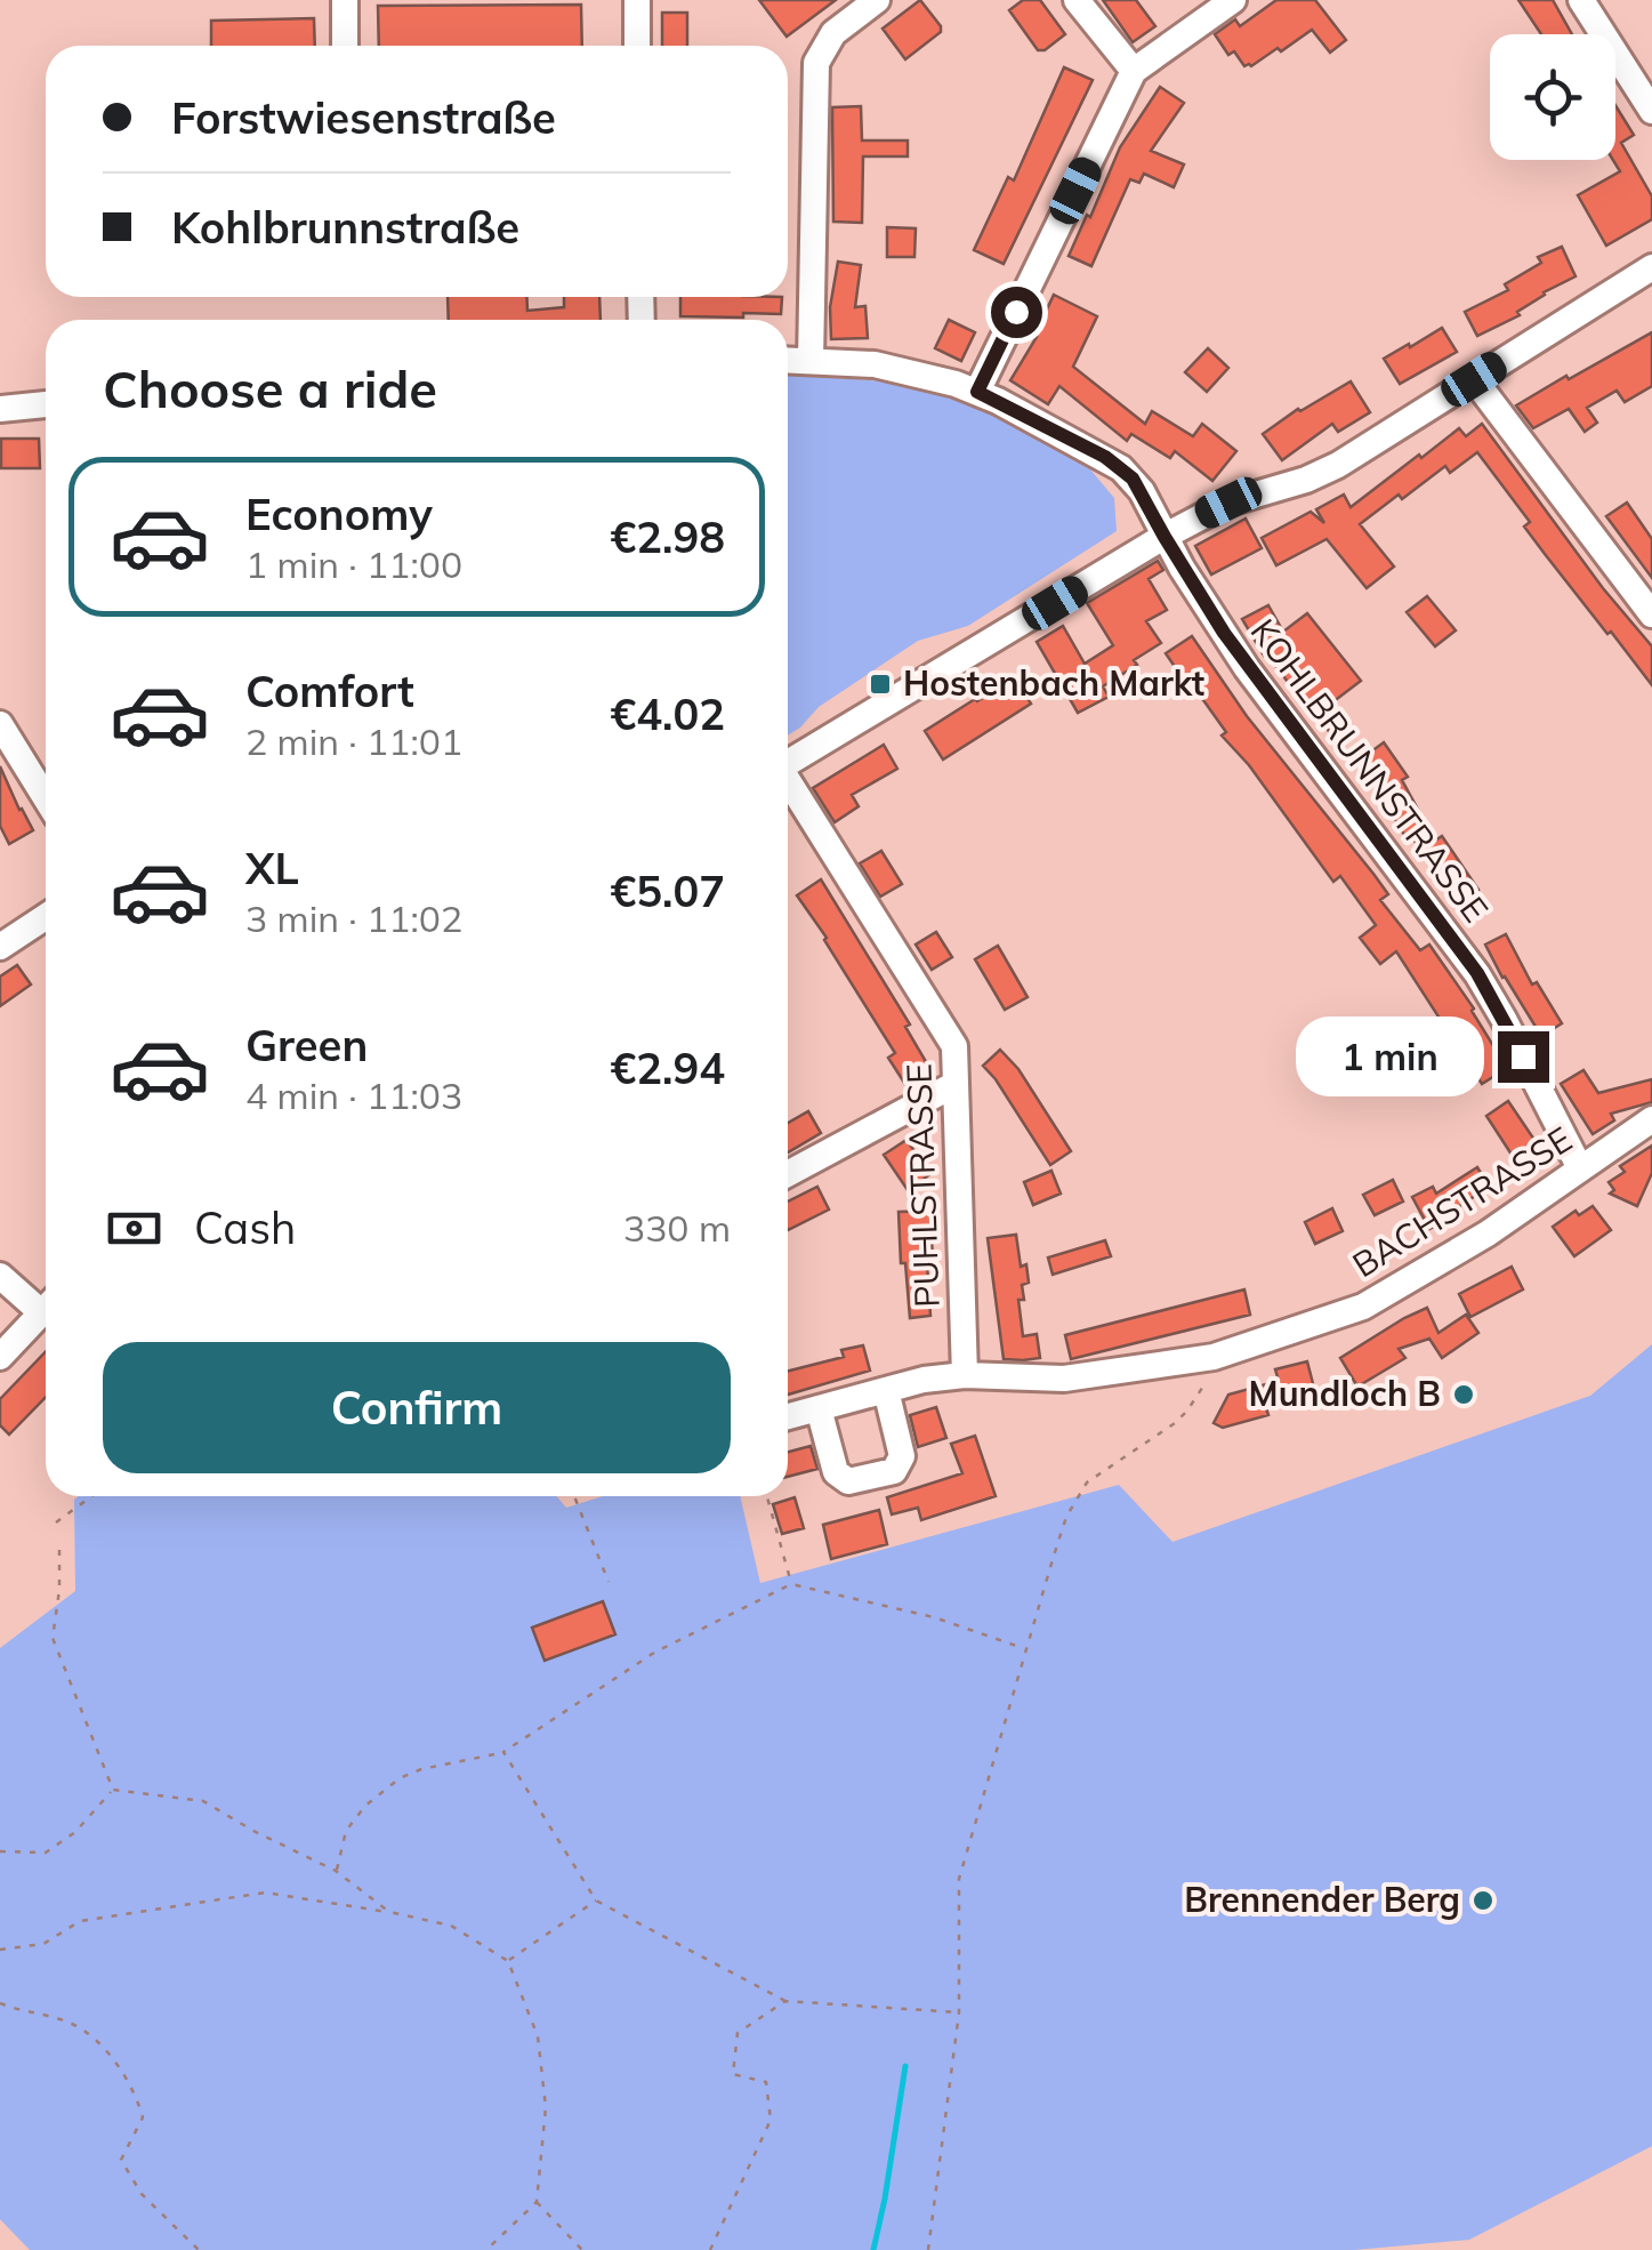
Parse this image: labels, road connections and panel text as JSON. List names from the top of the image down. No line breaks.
{"streets":{"street":["KOHLBRUNNSTRASSE","PUHLSTRASSE","BACHSTRASSE"]},"crossings":[["KOHLBRUNNSTRASSE","BACHSTRASSE"],["PUHLSTRASSE","BACHSTRASSE"]],"places":{"transit":["Hostenbach Markt"],"other":["Mundloch B","Brennender Berg"]},"page":{"banner":["Forstwiesenstraße","Kohlbrunnstraße"],"heading":"Choose a ride","list":[{"name":"Economy","note":"1 min · 11:00","value":"€2.98"},{"name":"Comfort","note":"2 min · 11:01","value":"€4.02"},{"name":"XL","note":"3 min · 11:02","value":"€5.07"},{"name":"Green","note":"4 min · 11:03","value":"€2.94"}],"bubble":"1 min","pay":["Cash","330 m"],"buttons":"Confirm"}}
